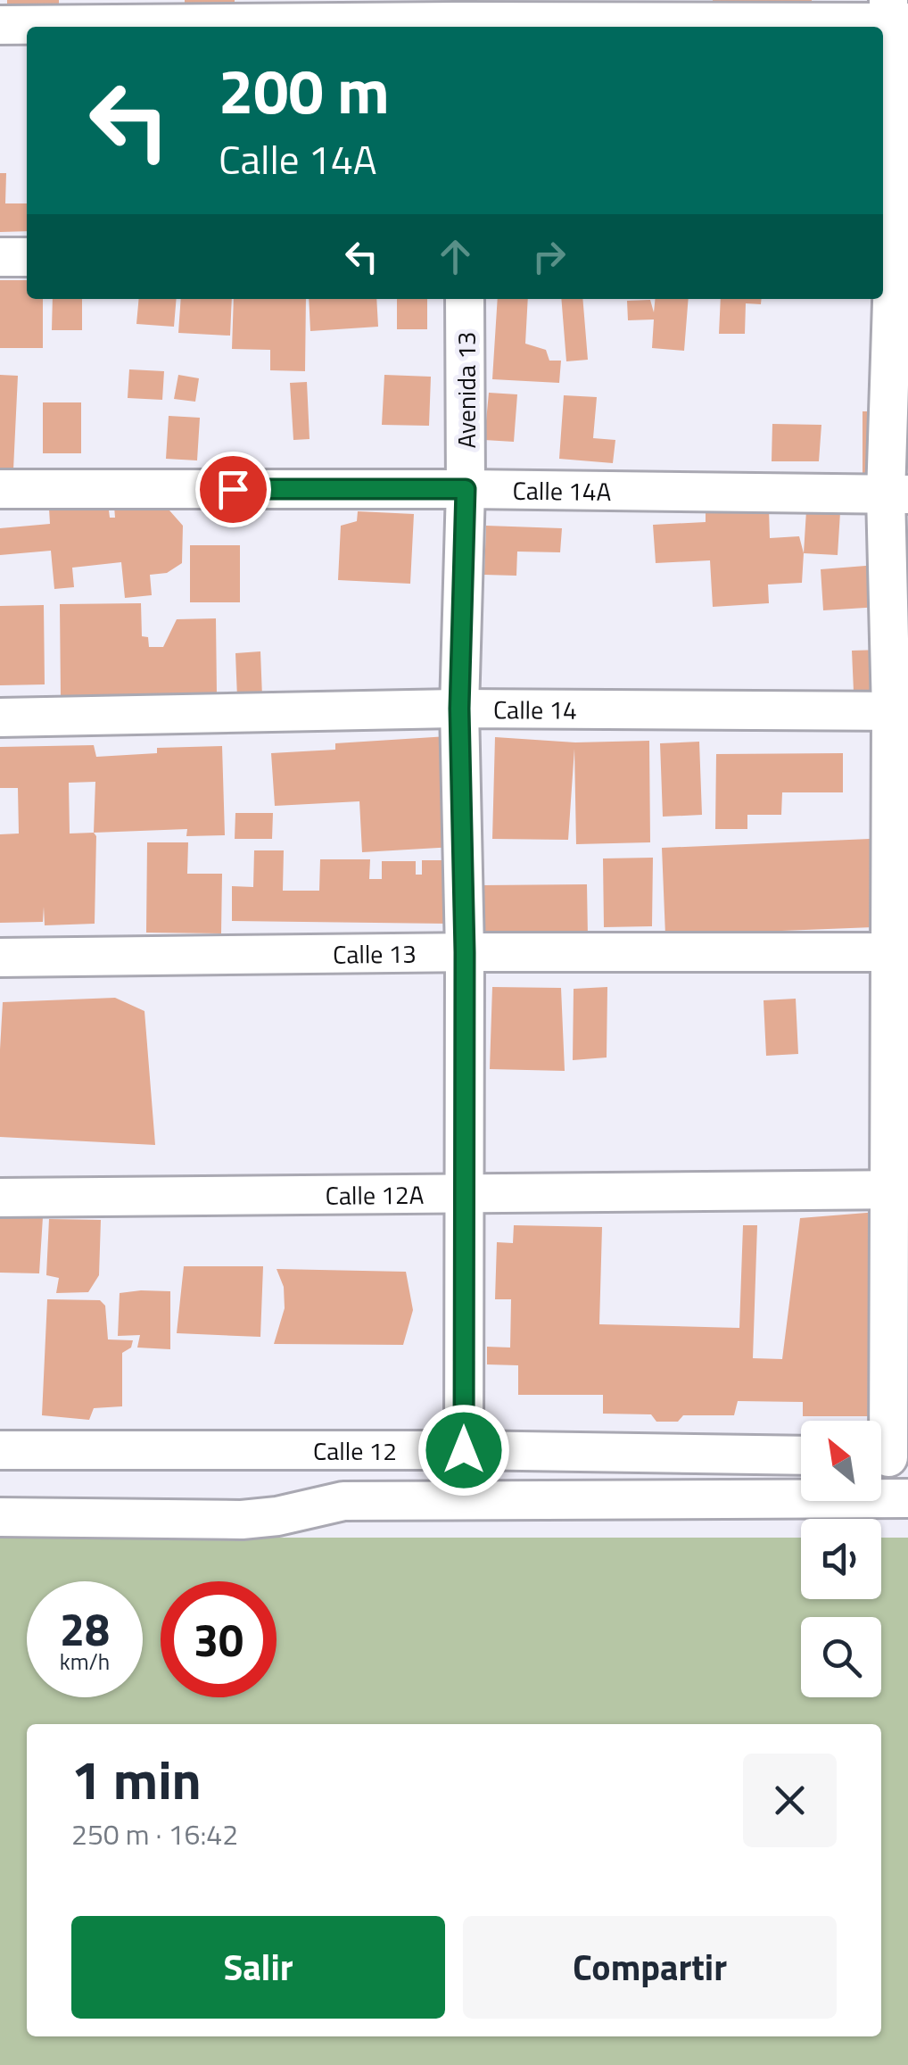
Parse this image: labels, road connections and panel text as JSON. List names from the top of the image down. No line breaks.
{"streets":{"street":["Avenida 13","Calle 14A","Calle 14","Calle 13","Calle 12A","Calle 12"]},"crossings":[["Avenida 13","Calle 14A"],["Avenida 13","Calle 14"],["Avenida 13","Calle 13"],["Avenida 13","Calle 12A"],["Avenida 13","Calle 12"]],"north":"top left","page":{"turn":["200 m","Calle 14A"],"speed":"28 km/h","limit":"30","heading":["1 min","250 m · 16:42"],"buttons":["Salir","Compartir"]}}
